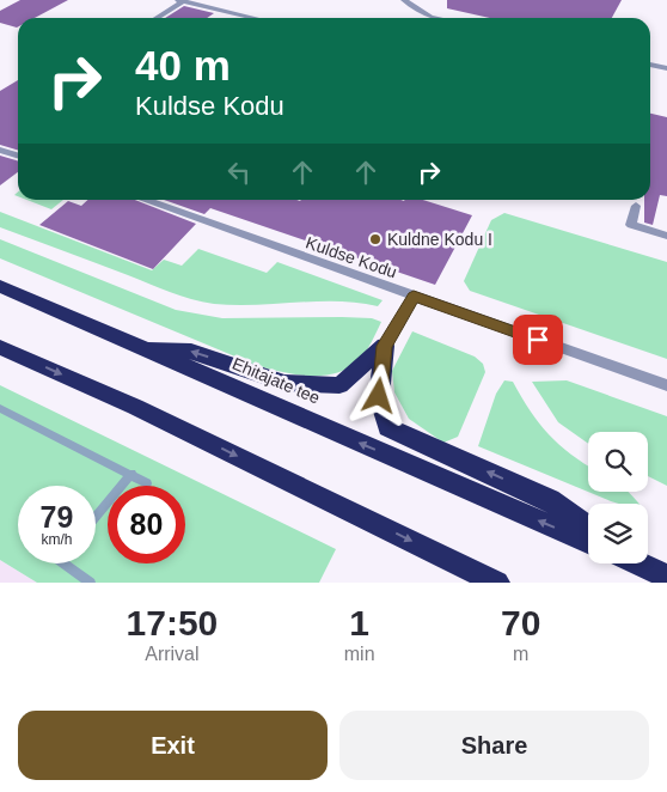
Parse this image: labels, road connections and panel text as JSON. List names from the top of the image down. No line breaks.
{"streets":{"highway":["Ehitajate tee"],"street":["Kuldse Kodu"]},"places":["Kuldne Kodu I"],"page":{"turn":["40 m","Kuldse Kodu"],"speed":"79 km/h","limit":"80","eta":["17:50","Arrival","1","min","70","m"],"buttons":["Exit","Share"]}}
